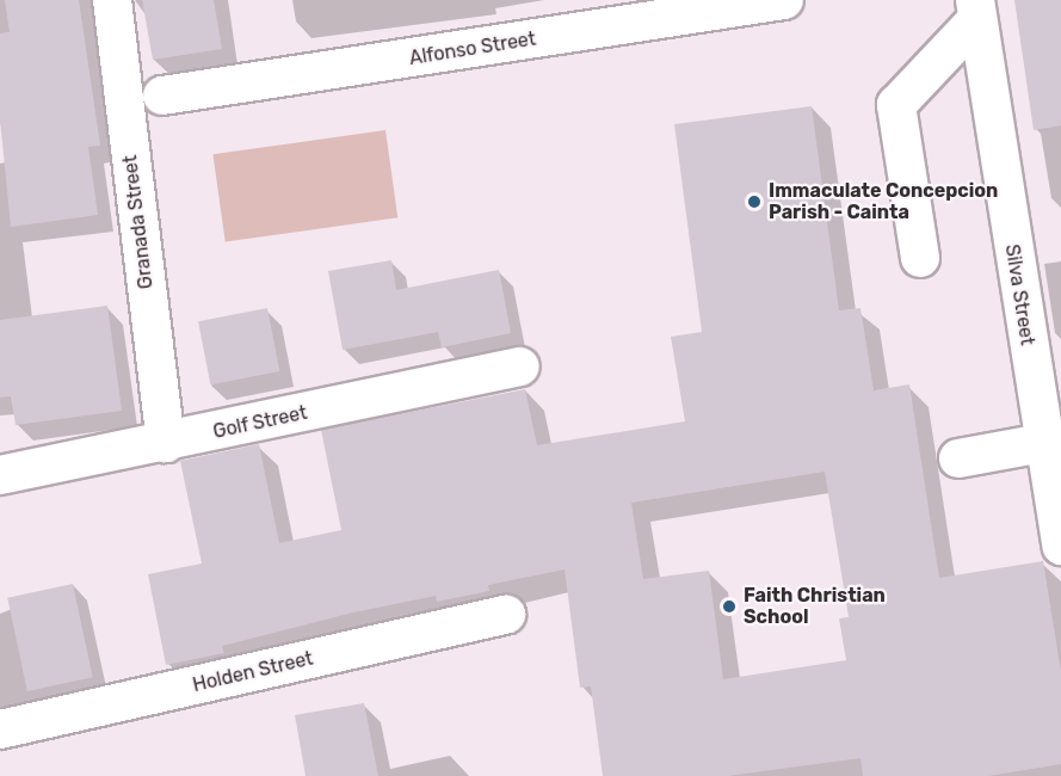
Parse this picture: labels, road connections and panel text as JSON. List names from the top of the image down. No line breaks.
{"streets":{"street":["Alfonso Street","Granada Street","Silva Street","Golf Street","Holden Street"]},"crossings":[["Granada Street","Golf Street"]],"places":["Immaculate Concepcion Parish - Cainta","Faith Christian School"]}
